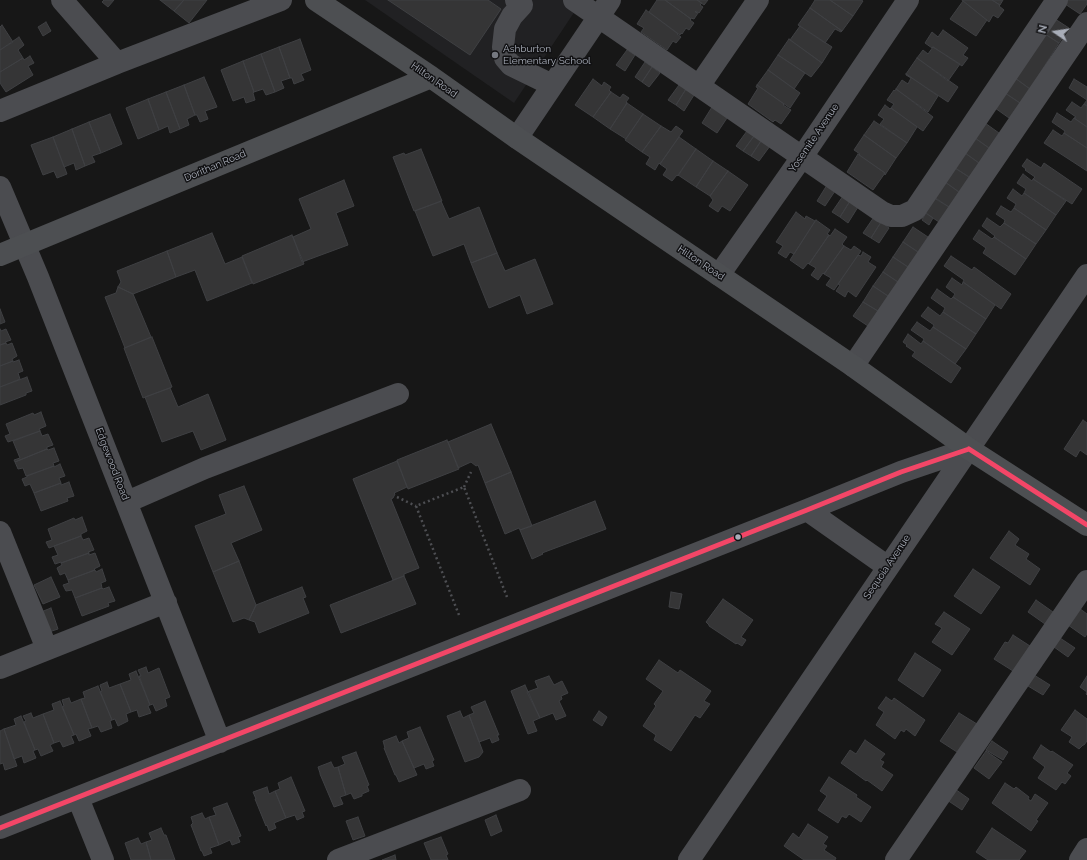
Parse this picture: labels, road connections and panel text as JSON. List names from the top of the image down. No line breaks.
{"streets":{"main road":["Hilton Road","Dorithan Road"],"street":["Yosemite Avenue","Edgewood Road","Sequoia Avenue"]},"crossings":[["Hilton Road","Yosemite Avenue"],["Hilton Road","Dorithan Road"],["Hilton Road","Sequoia Avenue"],["Dorithan Road","Edgewood Road"]],"places":["Ashburton Elementary School"],"north":"left"}
